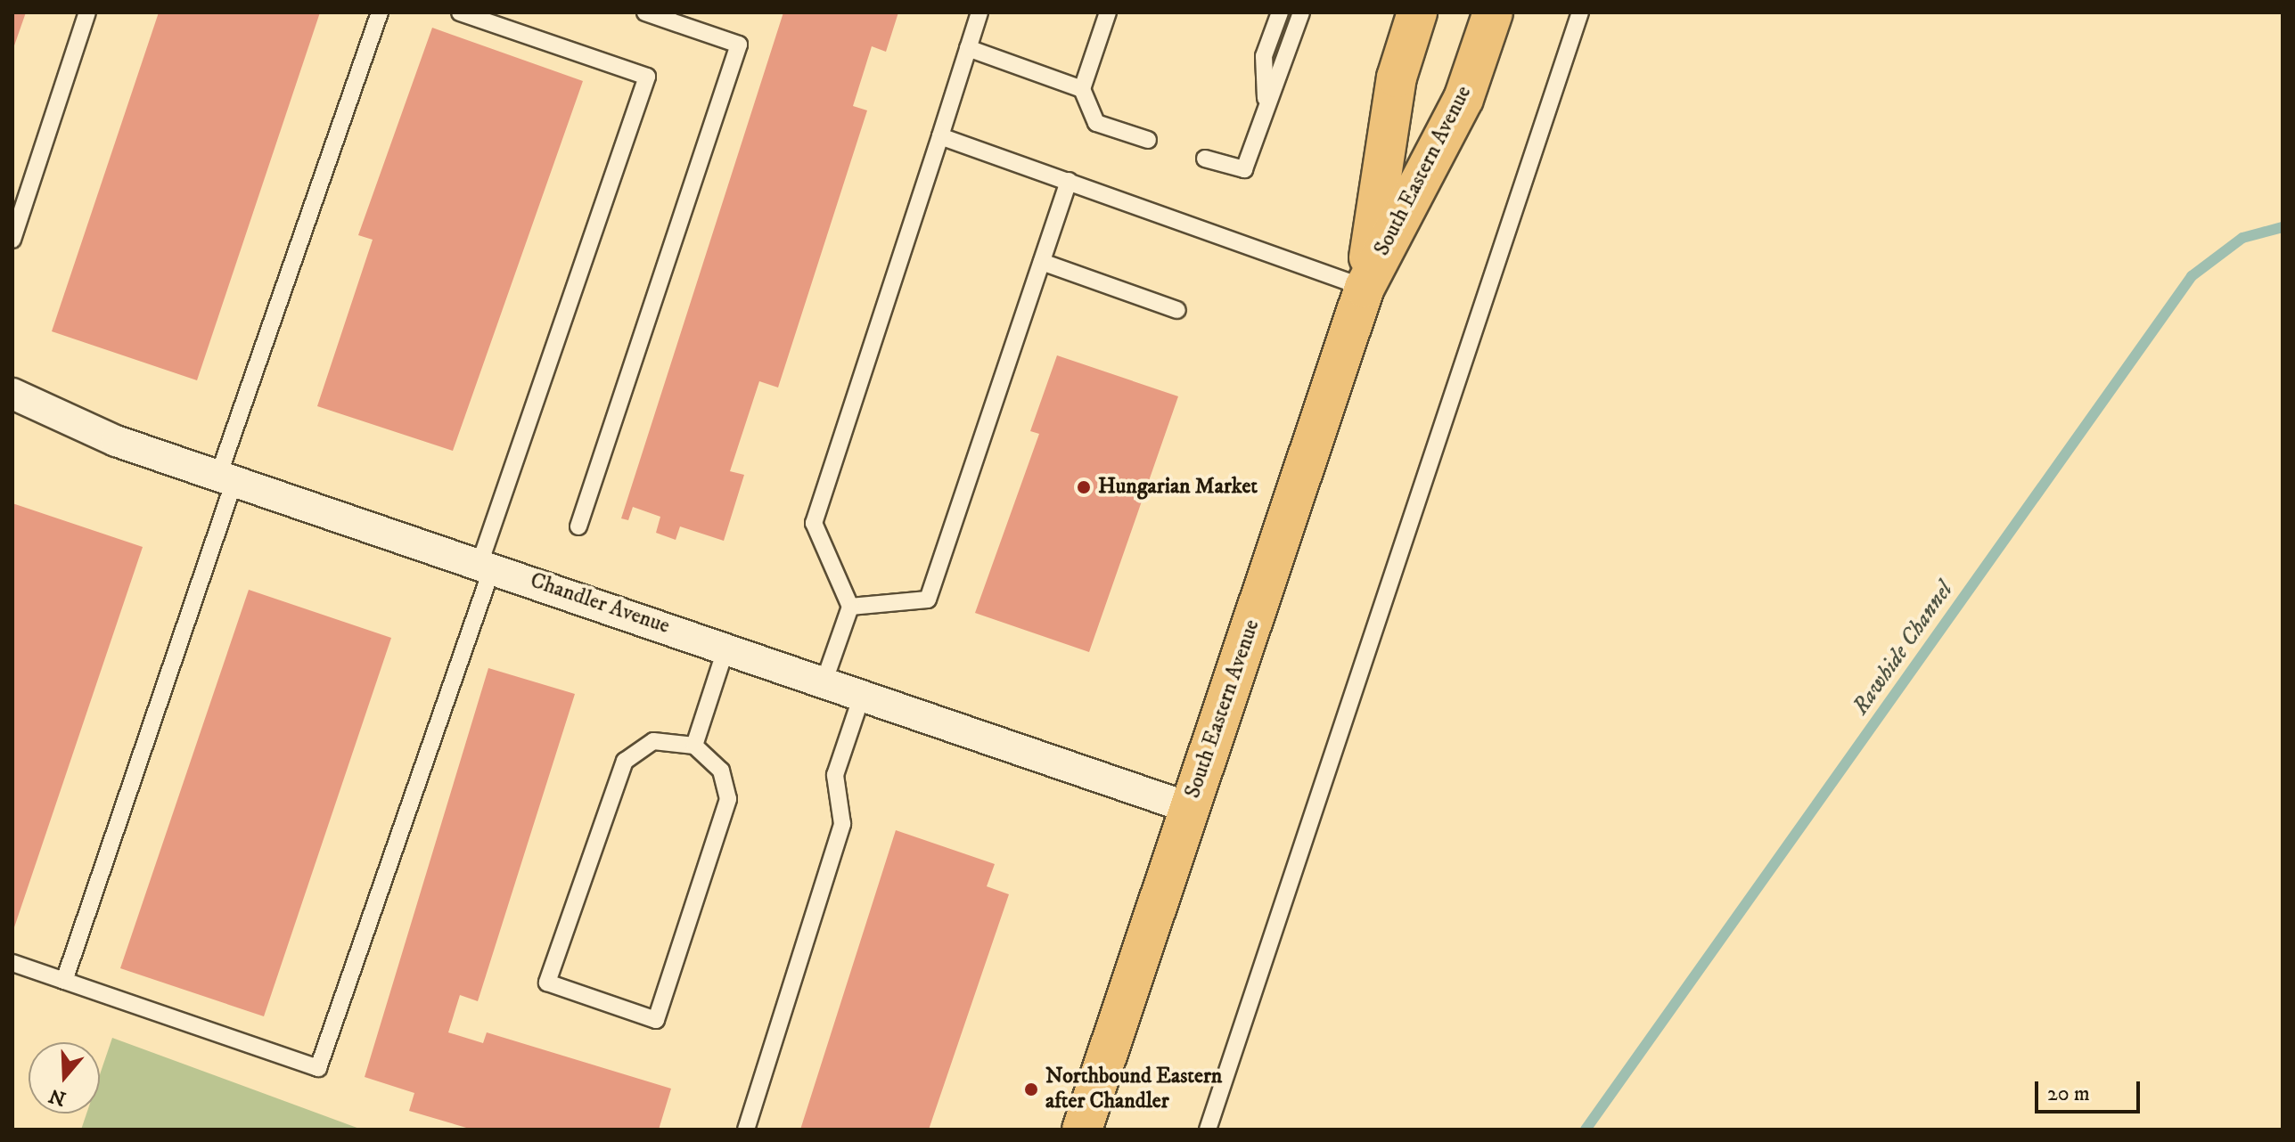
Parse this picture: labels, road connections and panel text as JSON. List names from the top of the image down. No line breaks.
{"streets":{"main road":["South Eastern Avenue"],"street":["Chandler Avenue"]},"crossings":[["South Eastern Avenue","Chandler Avenue"]],"water":["Rawhide Channel"],"places":["Hungarian Market","Northbound Eastern after Chandler"],"scale_bar":"20 m","north":"bottom"}
